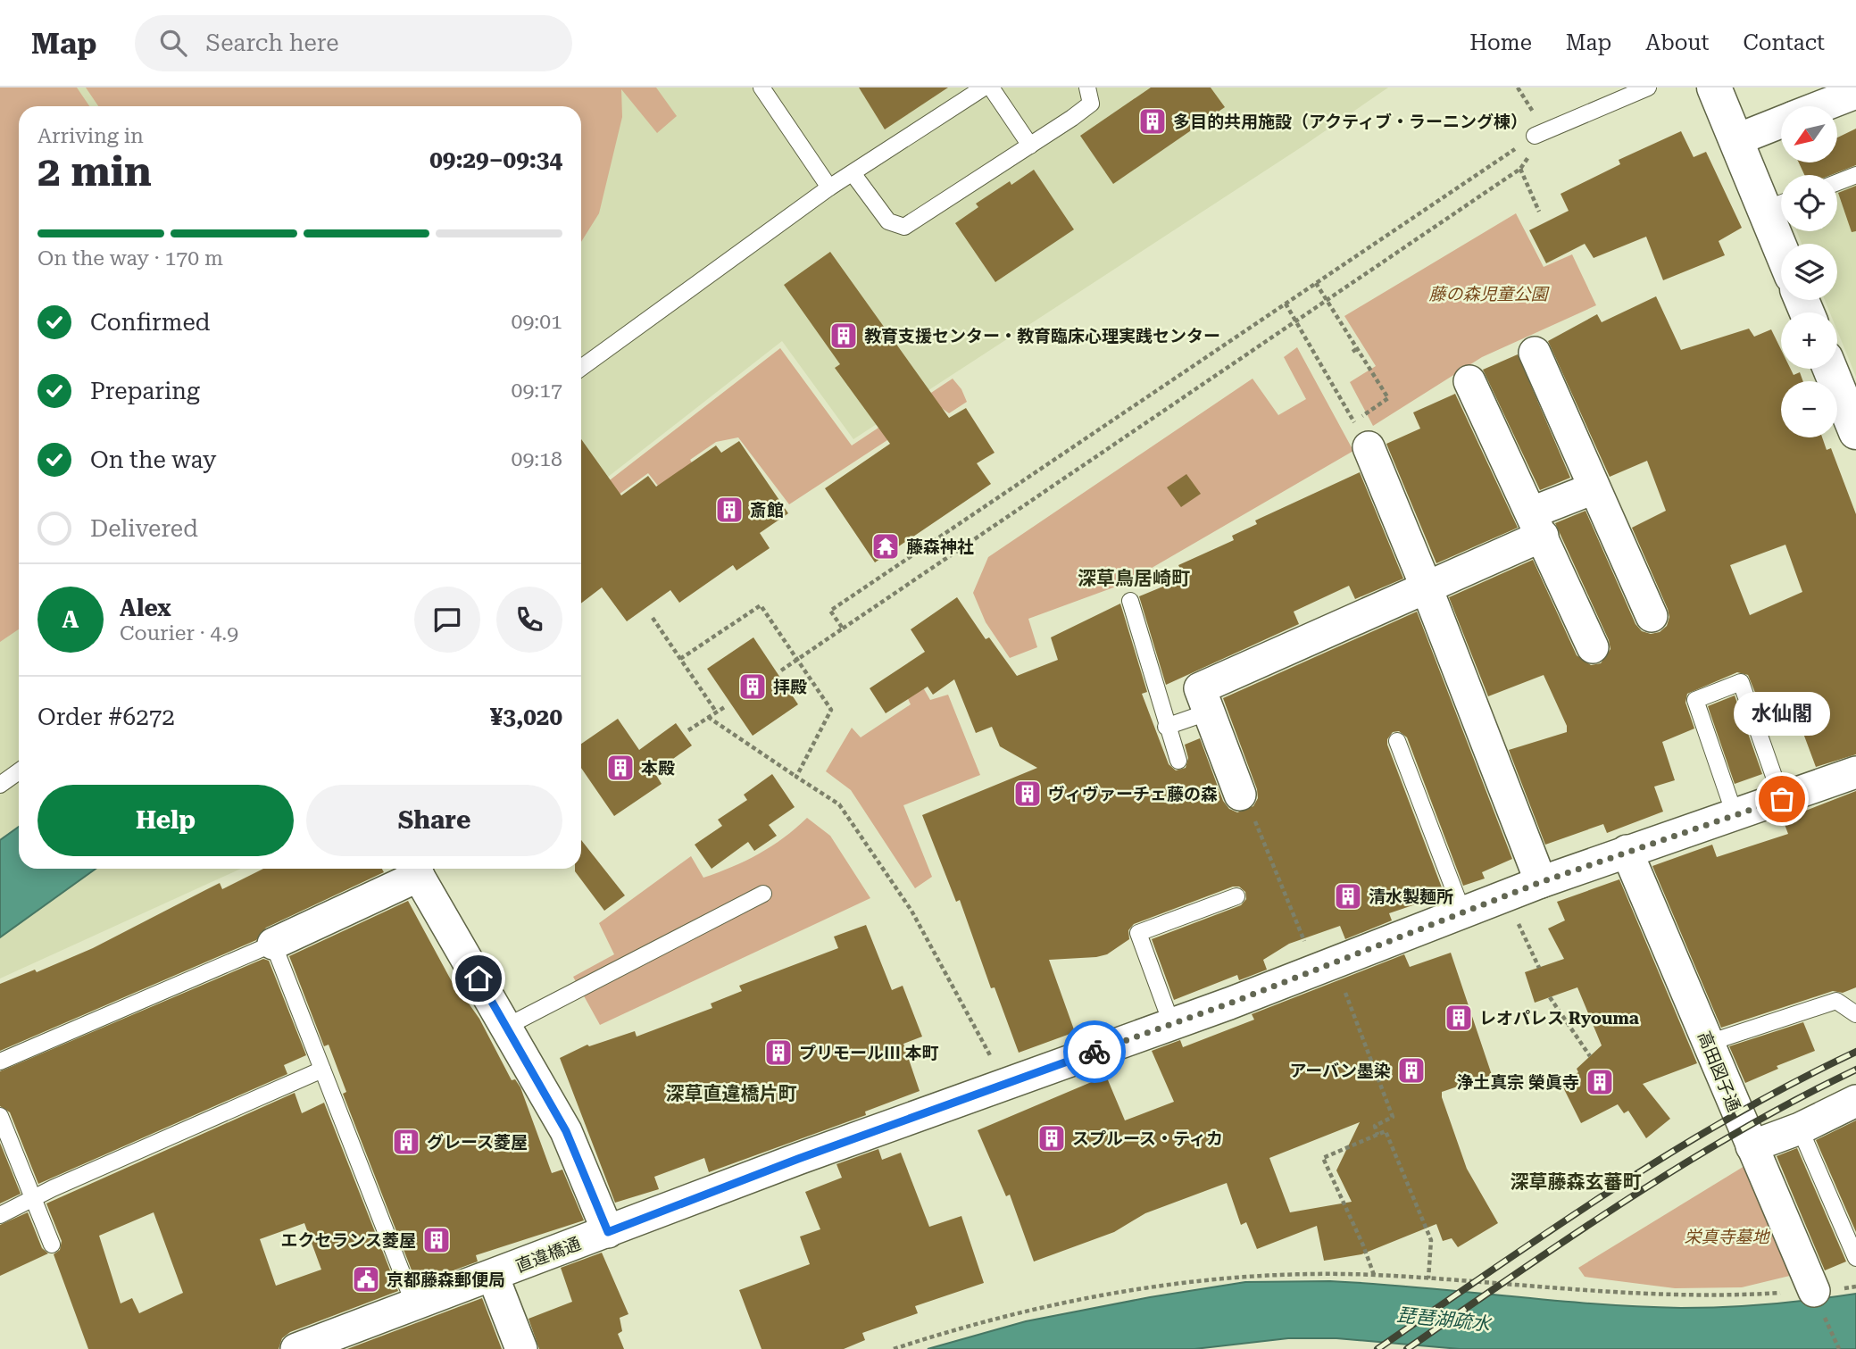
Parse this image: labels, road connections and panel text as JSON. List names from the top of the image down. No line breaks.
{"streets":{"street":["高田図子通","直違橋通"]},"crossings":[["高田図子通","直違橋通"]],"districts":["深草鳥居崎町","深草直違橋片町","深草藤森玄蕃町"],"water":["琵琶湖疏水"],"parks":["藤の森児童公園","栄真寺墓地"],"places":{"building":["多目的共用施設（アクティブ・ラーニング棟）","教育支援センター・教育臨床心理実践センター","斎館","拝殿","本殿","ヴィヴァーチェ藤の森","清水製麺所","レオパレス Ryouma","プリモールⅢ 本町","アーバン墨染","浄土真宗 榮眞寺","スプルース・ティカ","グレース菱屋","エクセランス菱屋"],"temple":["藤森神社"],"other":["水仙閣"],"public building":["京都藤森郵便局"]},"north":"bottom left","page":{"header":"Map","search":"Search here","nav":["Home","Map","About","Contact"],"map_buttons":["+","−"],"heading":["2 min","Arriving in","09:29–09:34"],"panel":["Alex","Courier · 4.9","Order #6272","¥3,020"],"bar":"On the way · 170 m","list":[["Confirmed","09:01"],["Preparing","09:17"],["On the way","09:18"],"Delivered"],"round":"A","bubble":"水仙閣","buttons":["Help","Share"]}}
